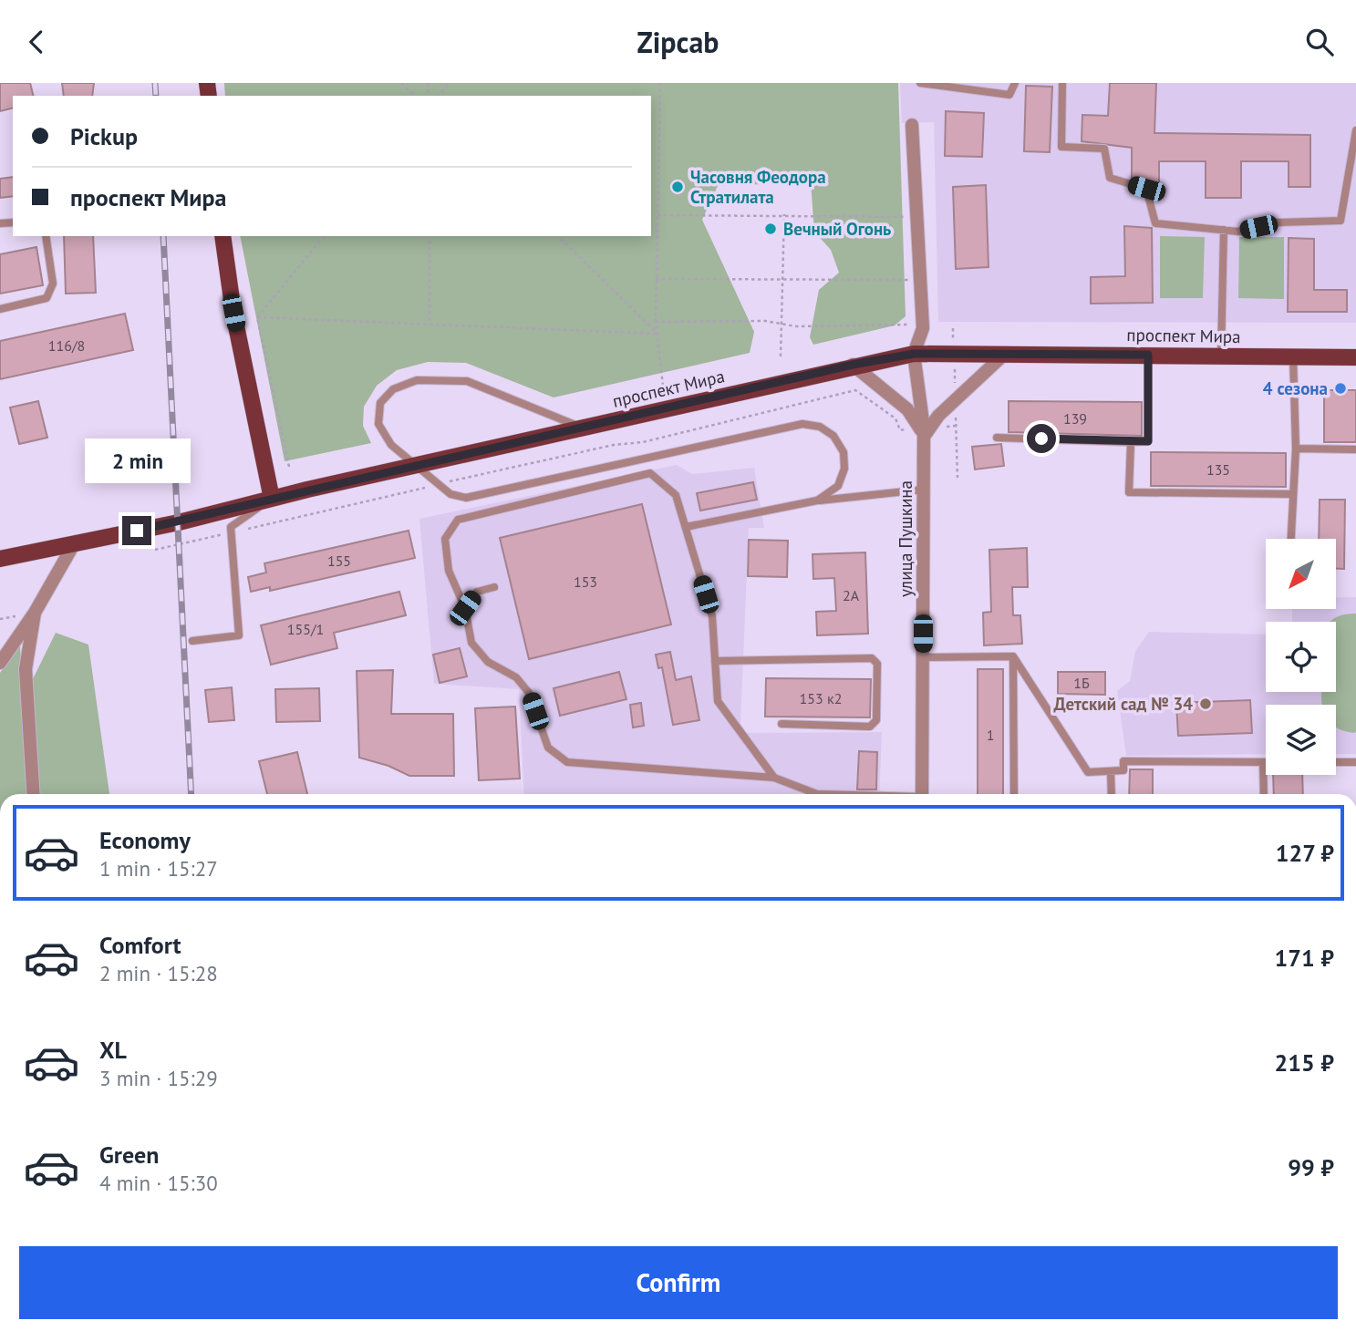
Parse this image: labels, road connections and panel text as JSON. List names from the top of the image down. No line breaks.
{"streets":{"main road":["проспект Мира"],"street":["улица Пушкина"]},"crossings":[["проспект Мира","улица Пушкина"]],"places":["Часовня Феодора Стратилата","Вечный Огонь","4 сезона","Детский сад № 34"],"house_numbers":["116/8","139","135","155","153","2А","155/1","1Б","153 к2","1"],"north":"bottom left","page":{"header":"Zipcab","banner":["Pickup","проспект Мира"],"bubble":"2 min","list":[{"name":"Economy","note":"1 min · 15:27","value":"127 ₽"},{"name":"Comfort","note":"2 min · 15:28","value":"171 ₽"},{"name":"XL","note":"3 min · 15:29","value":"215 ₽"},{"name":"Green","note":"4 min · 15:30","value":"99 ₽"}],"buttons":"Confirm"}}
